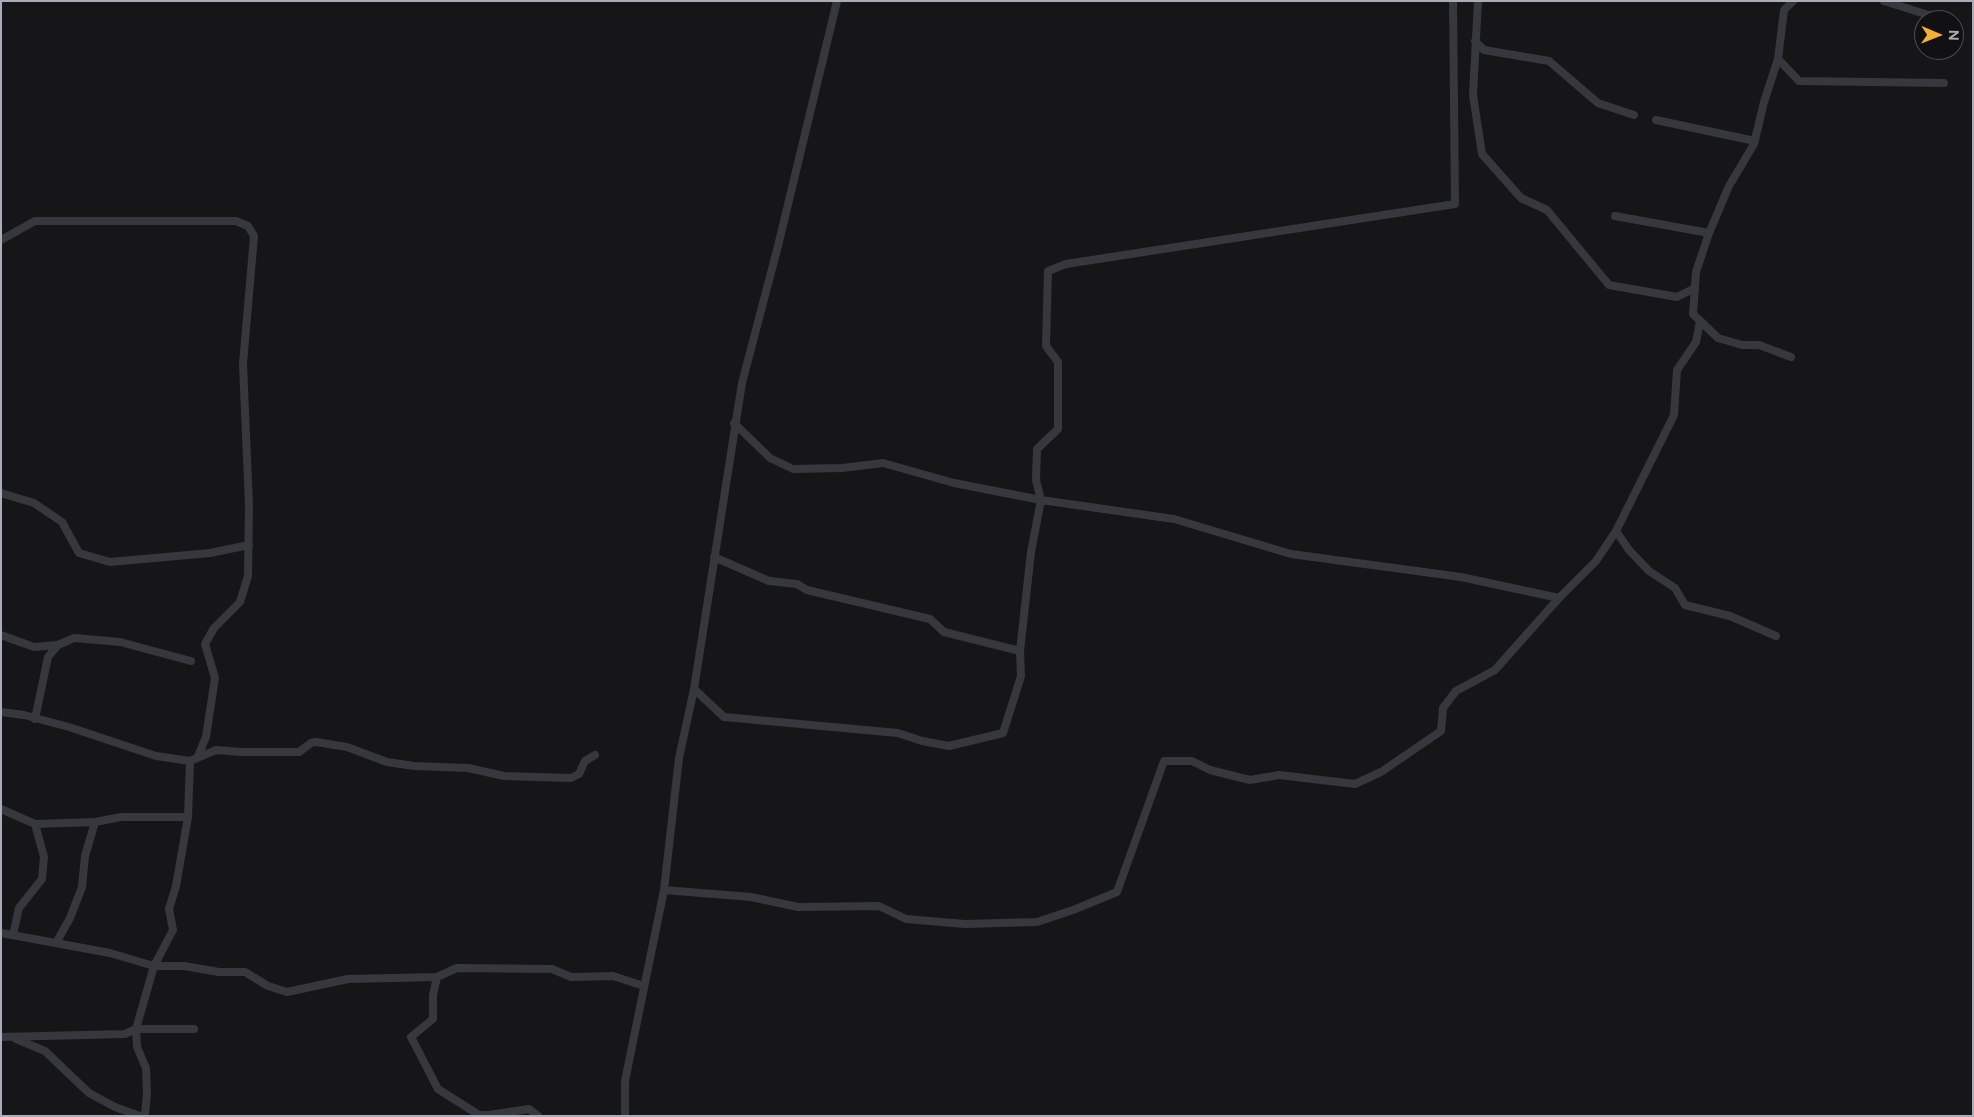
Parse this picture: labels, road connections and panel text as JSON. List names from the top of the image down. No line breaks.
{"north":"right"}
